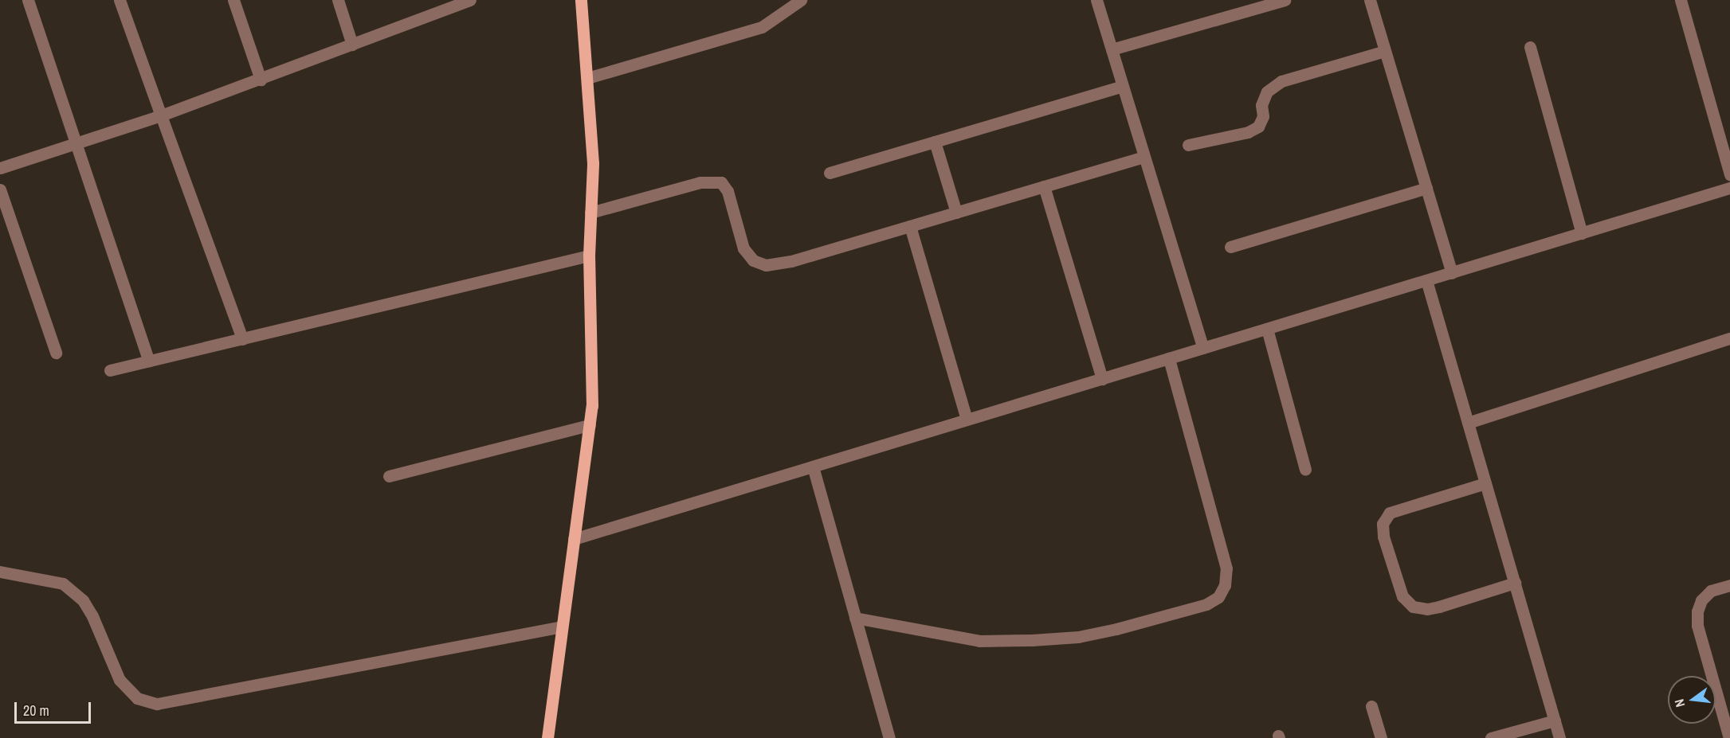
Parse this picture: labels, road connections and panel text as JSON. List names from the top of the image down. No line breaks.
{"scale_bar":"20 m","north":"left"}
